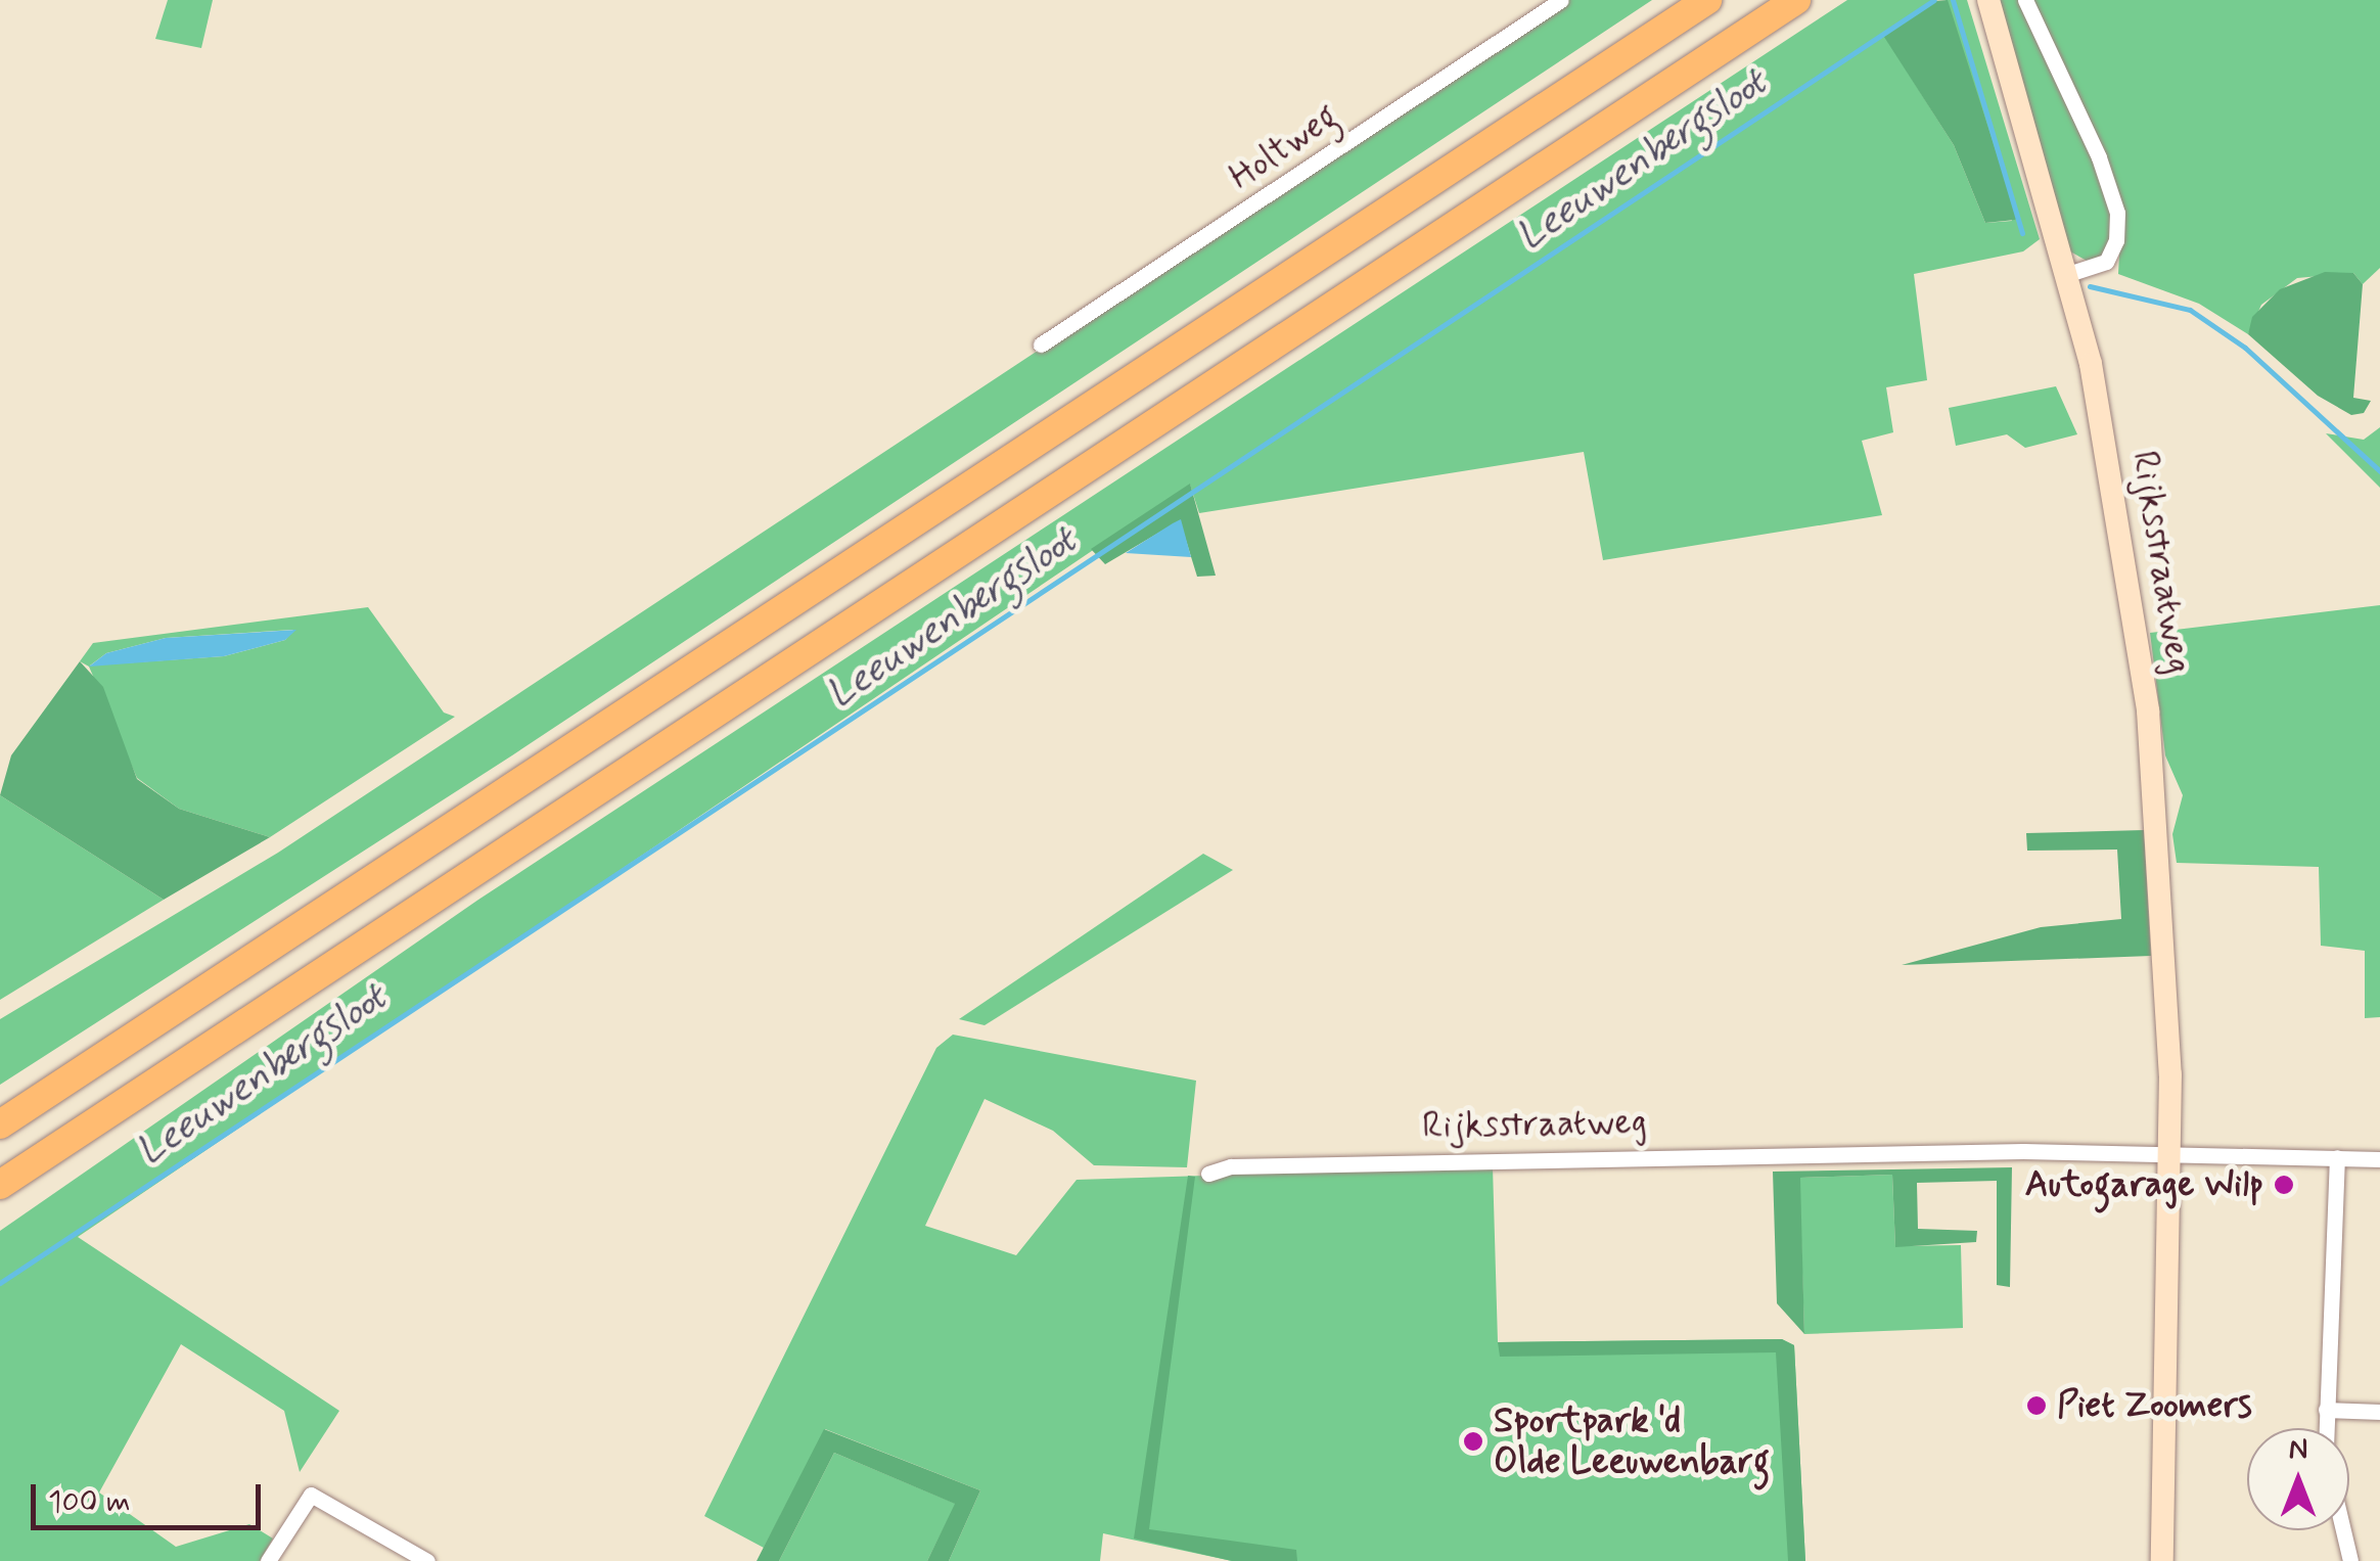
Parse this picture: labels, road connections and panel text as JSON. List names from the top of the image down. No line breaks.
{"streets":{"main road":["Rijksstraatweg"],"street":["Holtweg"]},"water":["Leeuwenbergsloot"],"places":["Autogarage Wilp","Piet Zoomers","Sportpark 'd Olde Leeuwenbarg"],"scale_bar":"100 m","north":"top"}
